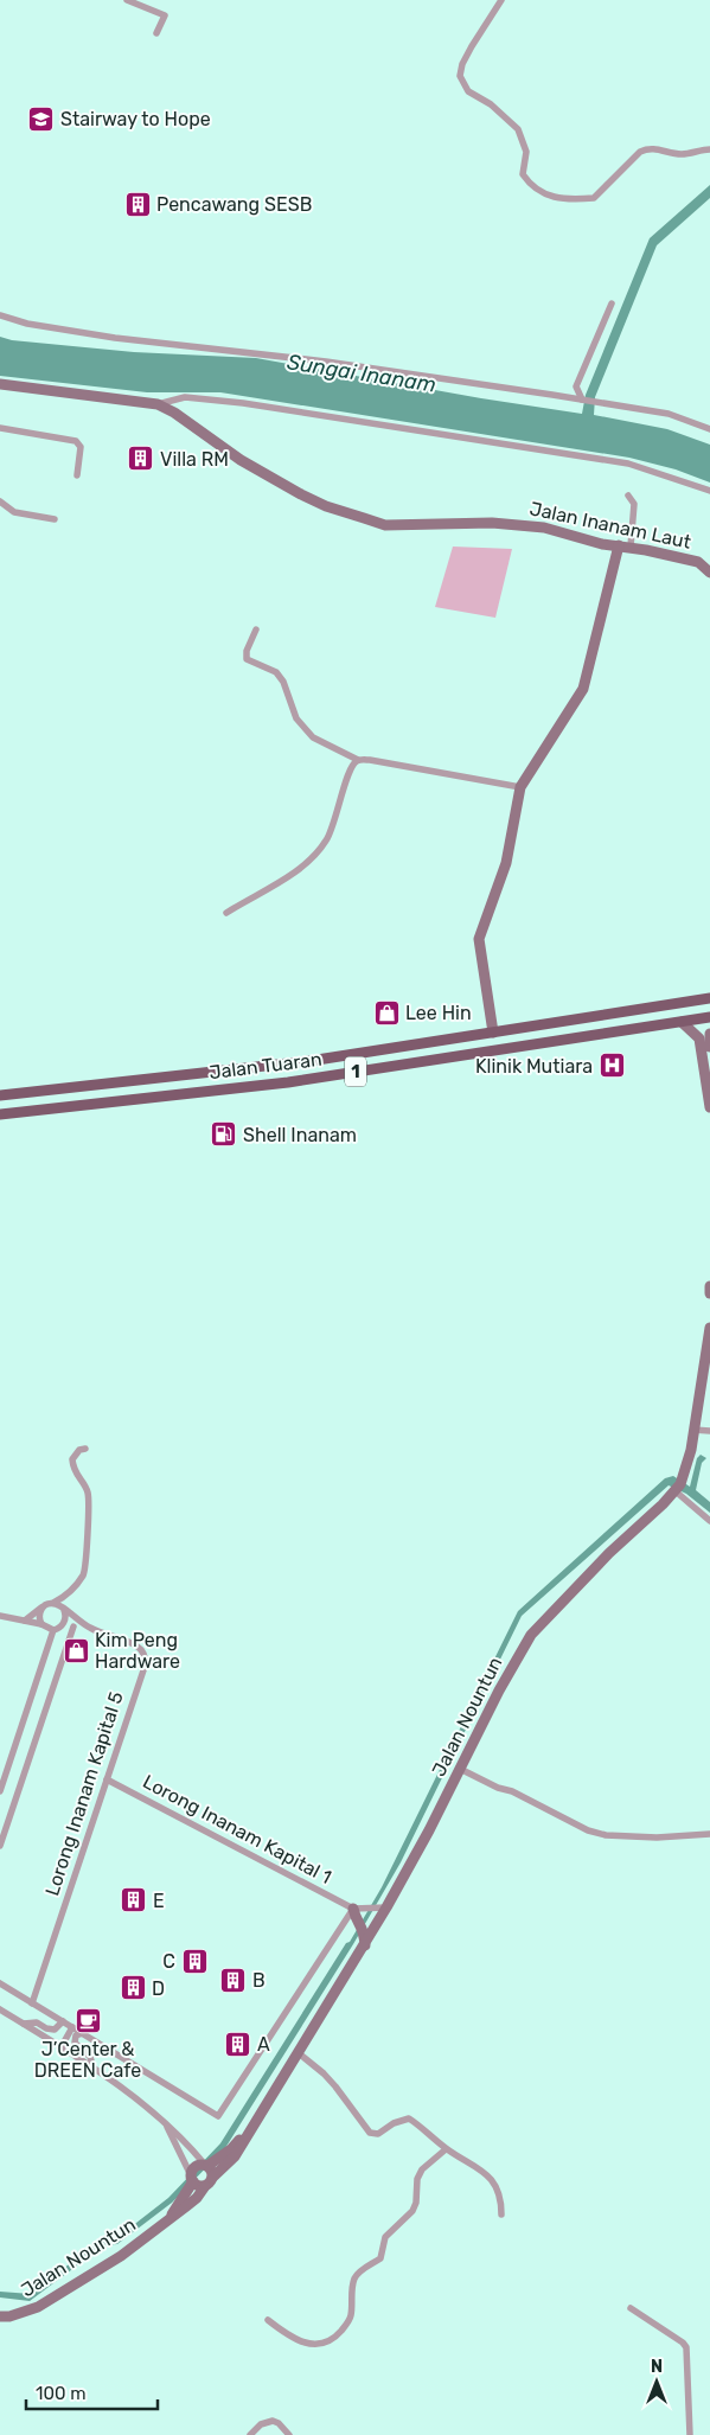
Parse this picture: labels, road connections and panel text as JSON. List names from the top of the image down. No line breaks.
{"streets":{"main road":["Jalan Tuaran","1"],"street":["Jalan Inanam Laut","Jalan Nountun","Lorong Inanam Kapital 5","Lorong Inanam Kapital 1"]},"crossings":[["Lorong Inanam Kapital 5","Lorong Inanam Kapital 1"]],"water":["Sungai Inanam"],"places":{"school or university":["Stairway to Hope"],"building":["Pencawang SESB","Villa RM","E","C","B","D","A"],"shop":["Lee Hin","Kim Peng Hardware"],"hospital":["Klinik Mutiara"],"fuel station":["Shell Inanam"],"cafe":["J’Center & DREEN Cafe"]},"scale_bar":"100 m","north":"top"}
